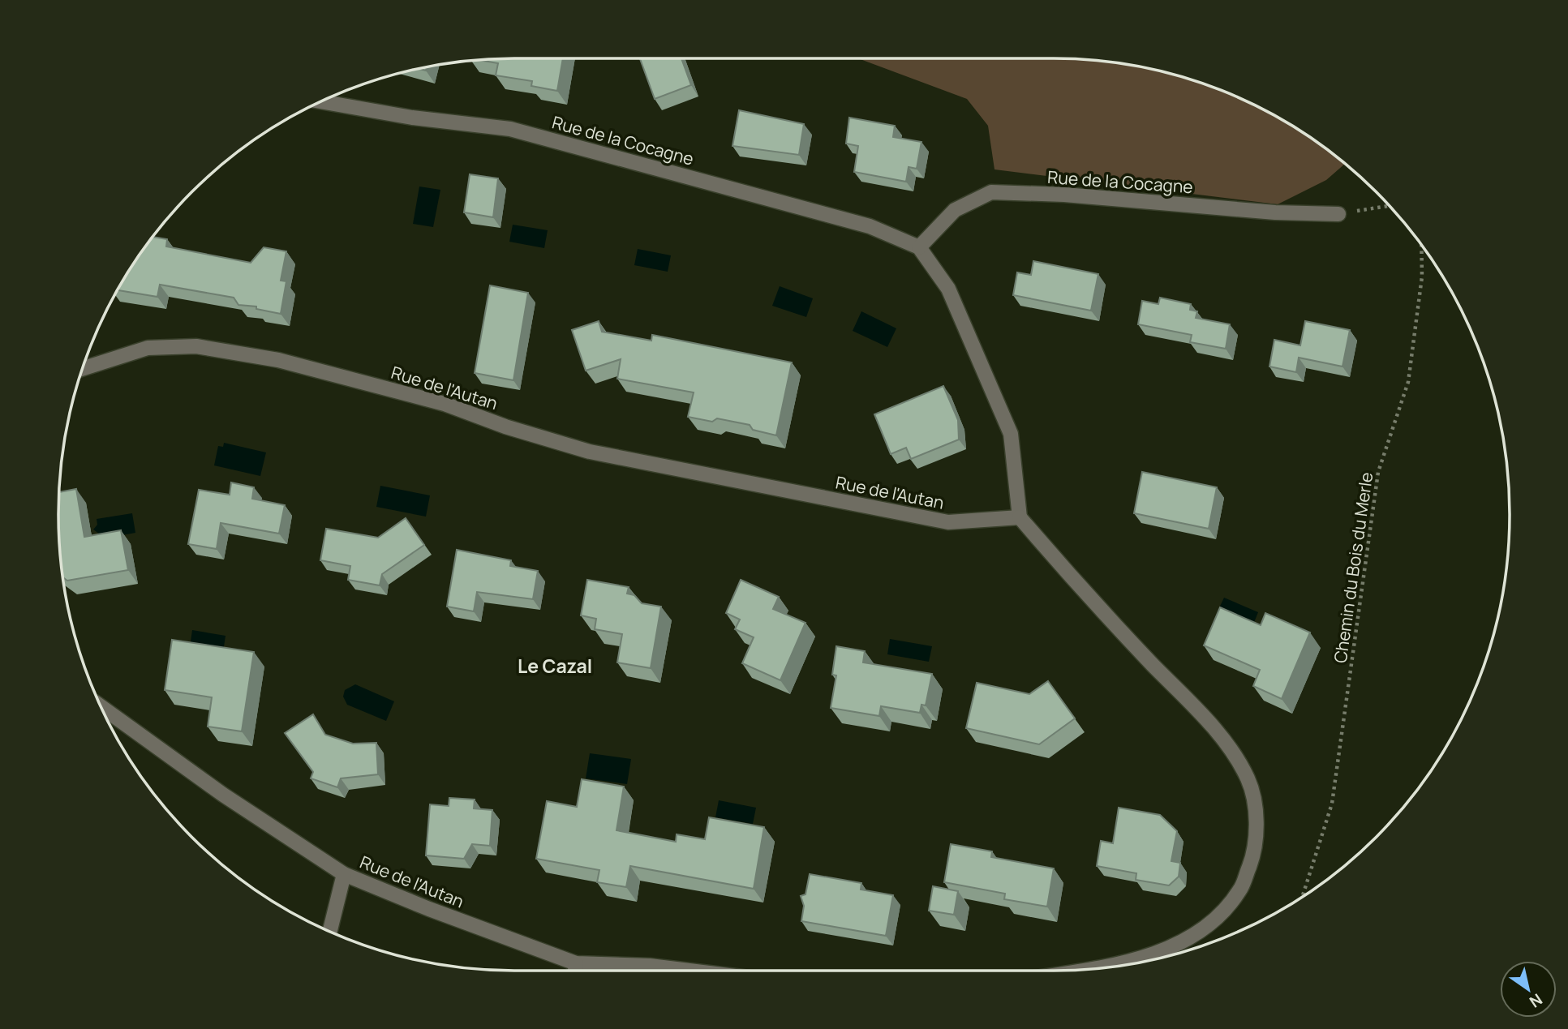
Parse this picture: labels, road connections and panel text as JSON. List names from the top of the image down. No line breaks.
{"streets":{"street":["Rue de la Cocagne","Rue de l'Autan"],"path":["Chemin du Bois du Merle"]},"districts":["Le Cazal"],"north":"bottom right"}
